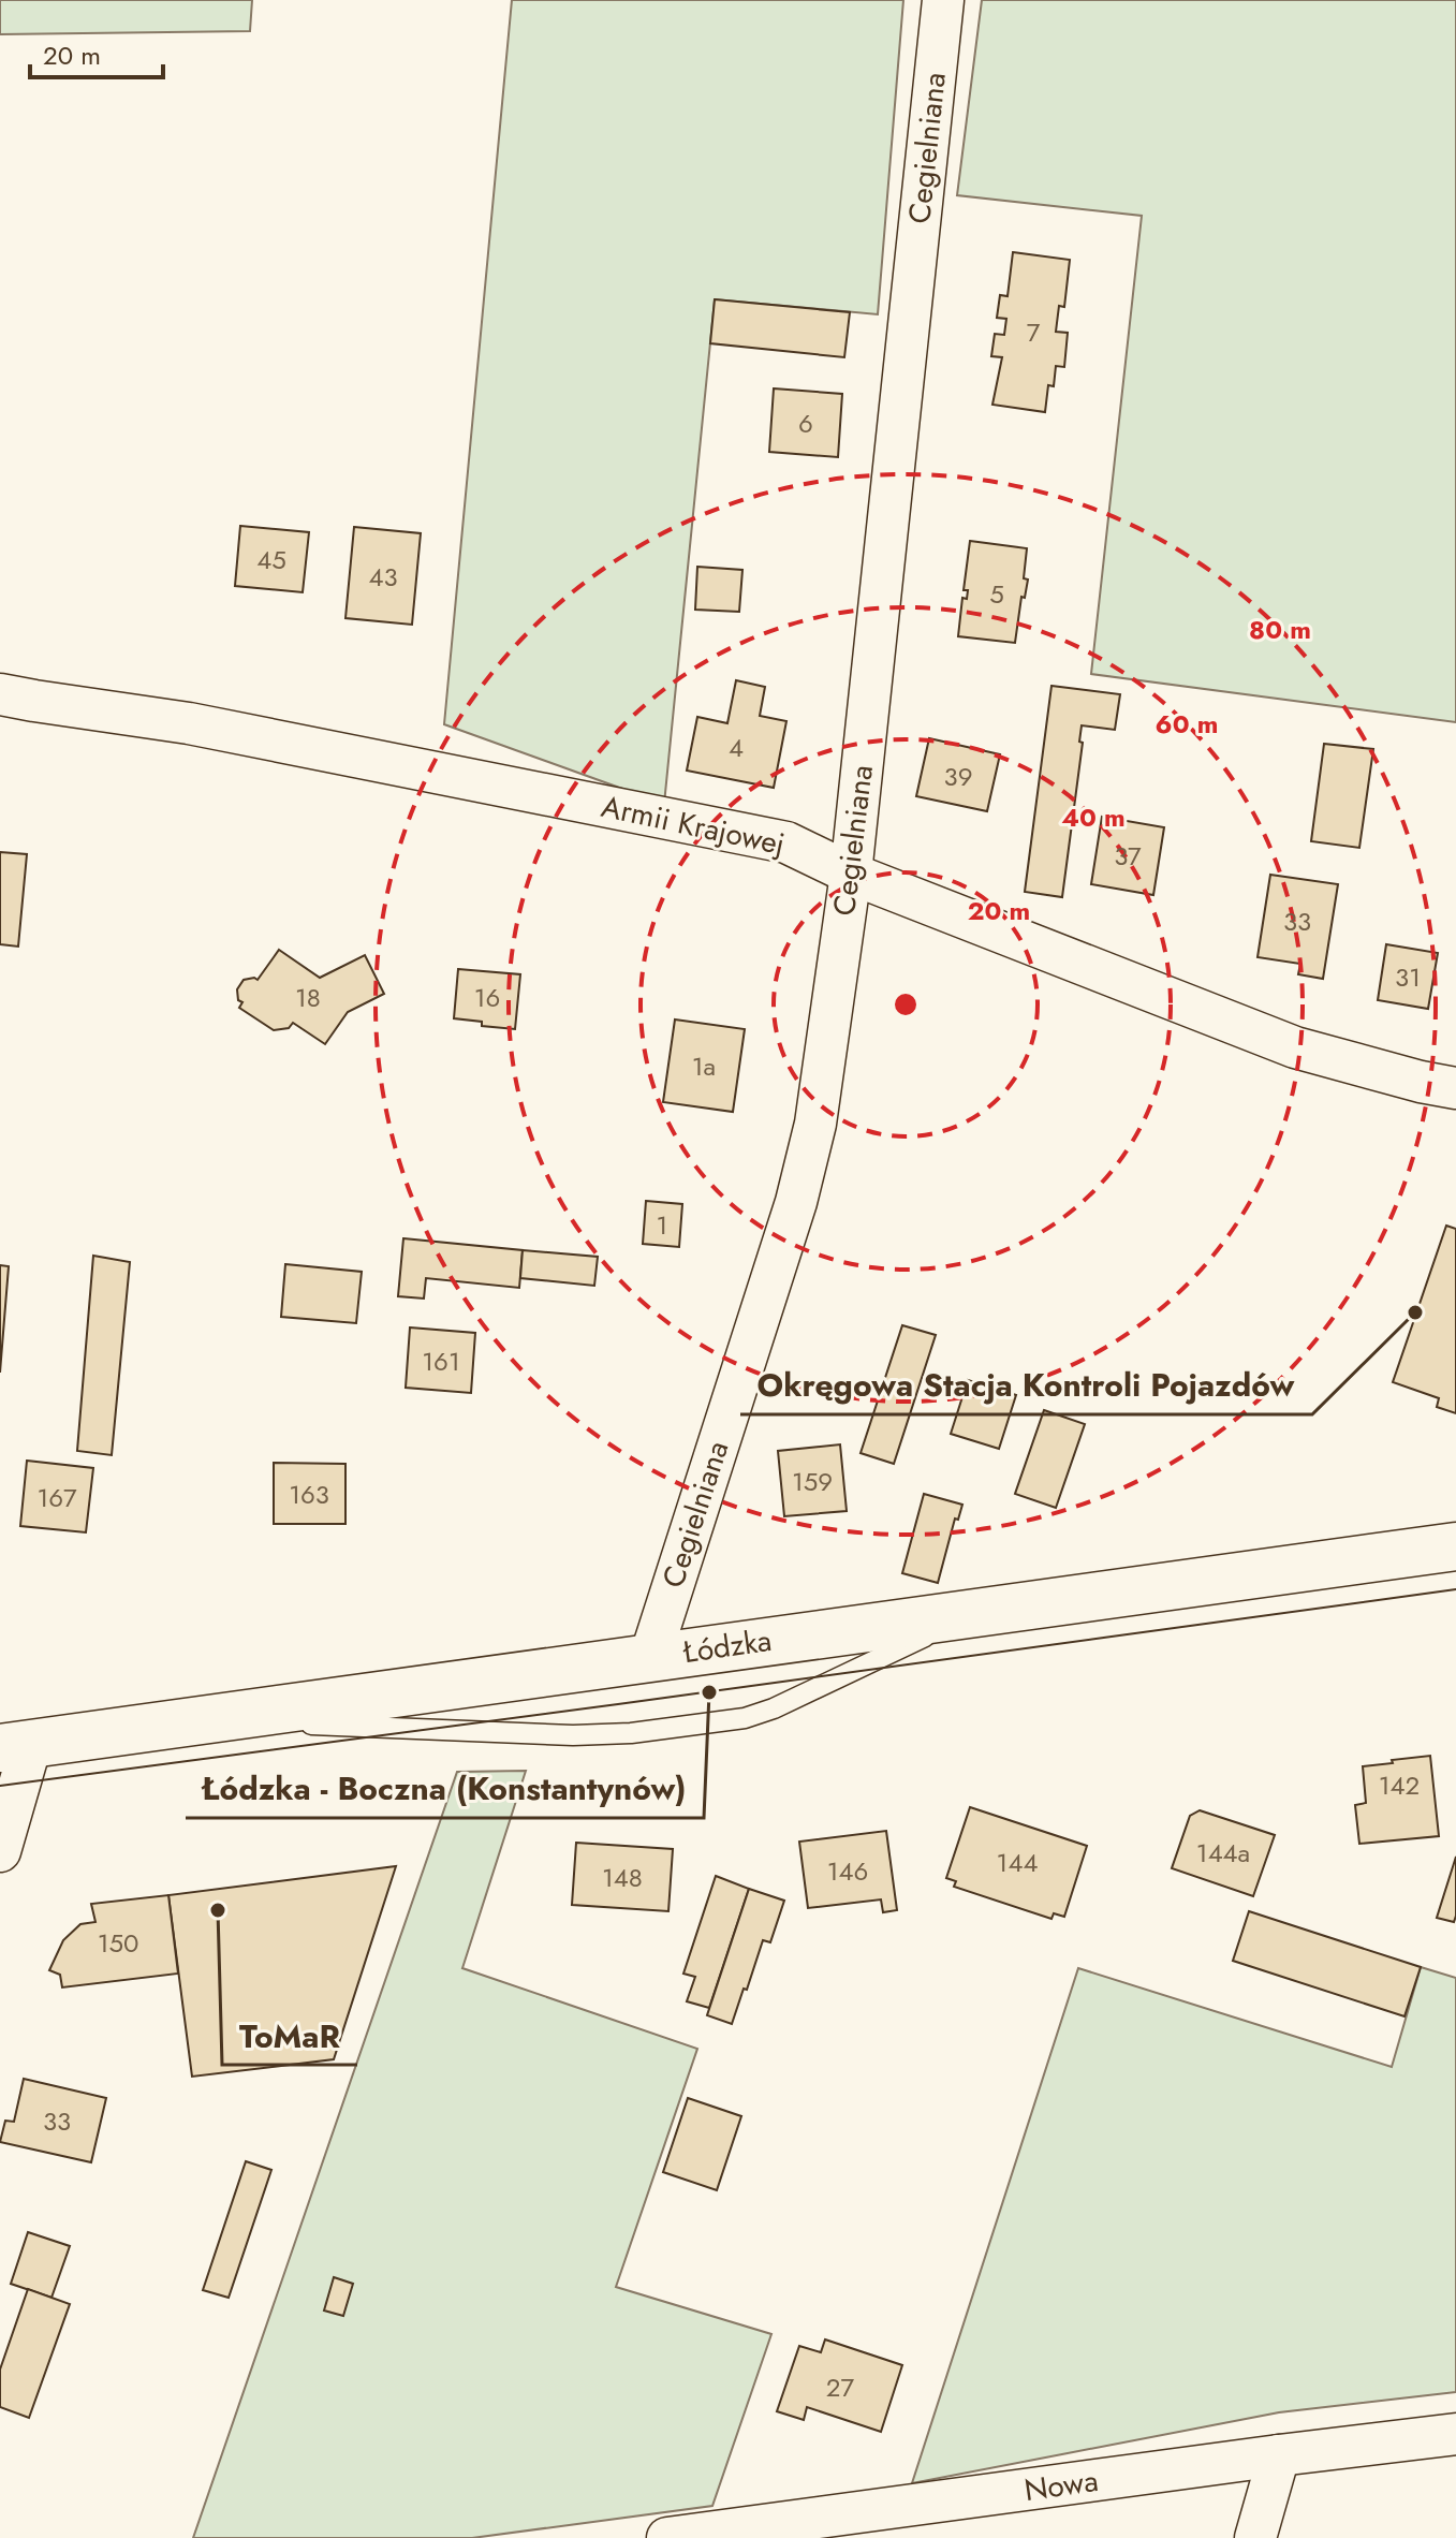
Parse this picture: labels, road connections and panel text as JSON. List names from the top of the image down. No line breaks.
{"streets":{"main road":["Łódzka"],"street":["Cegielniana","Armii Krajowej","Nowa"]},"crossings":[["Cegielniana","Armii Krajowej"],["Cegielniana","Łódzka"]],"places":["Okręgowa Stacja Kontroli Pojazdów","Łódzka - Boczna (Konstantynów)","ToMaR"],"house_numbers":["7","6","45","43","5","4","39","37","33","31","18","16","1a","1","161","159","163","167","142","144a","144","146","148","150","33","27"],"scale_bar":"20 m","rings":["80 m","60 m","40 m","20 m"]}
